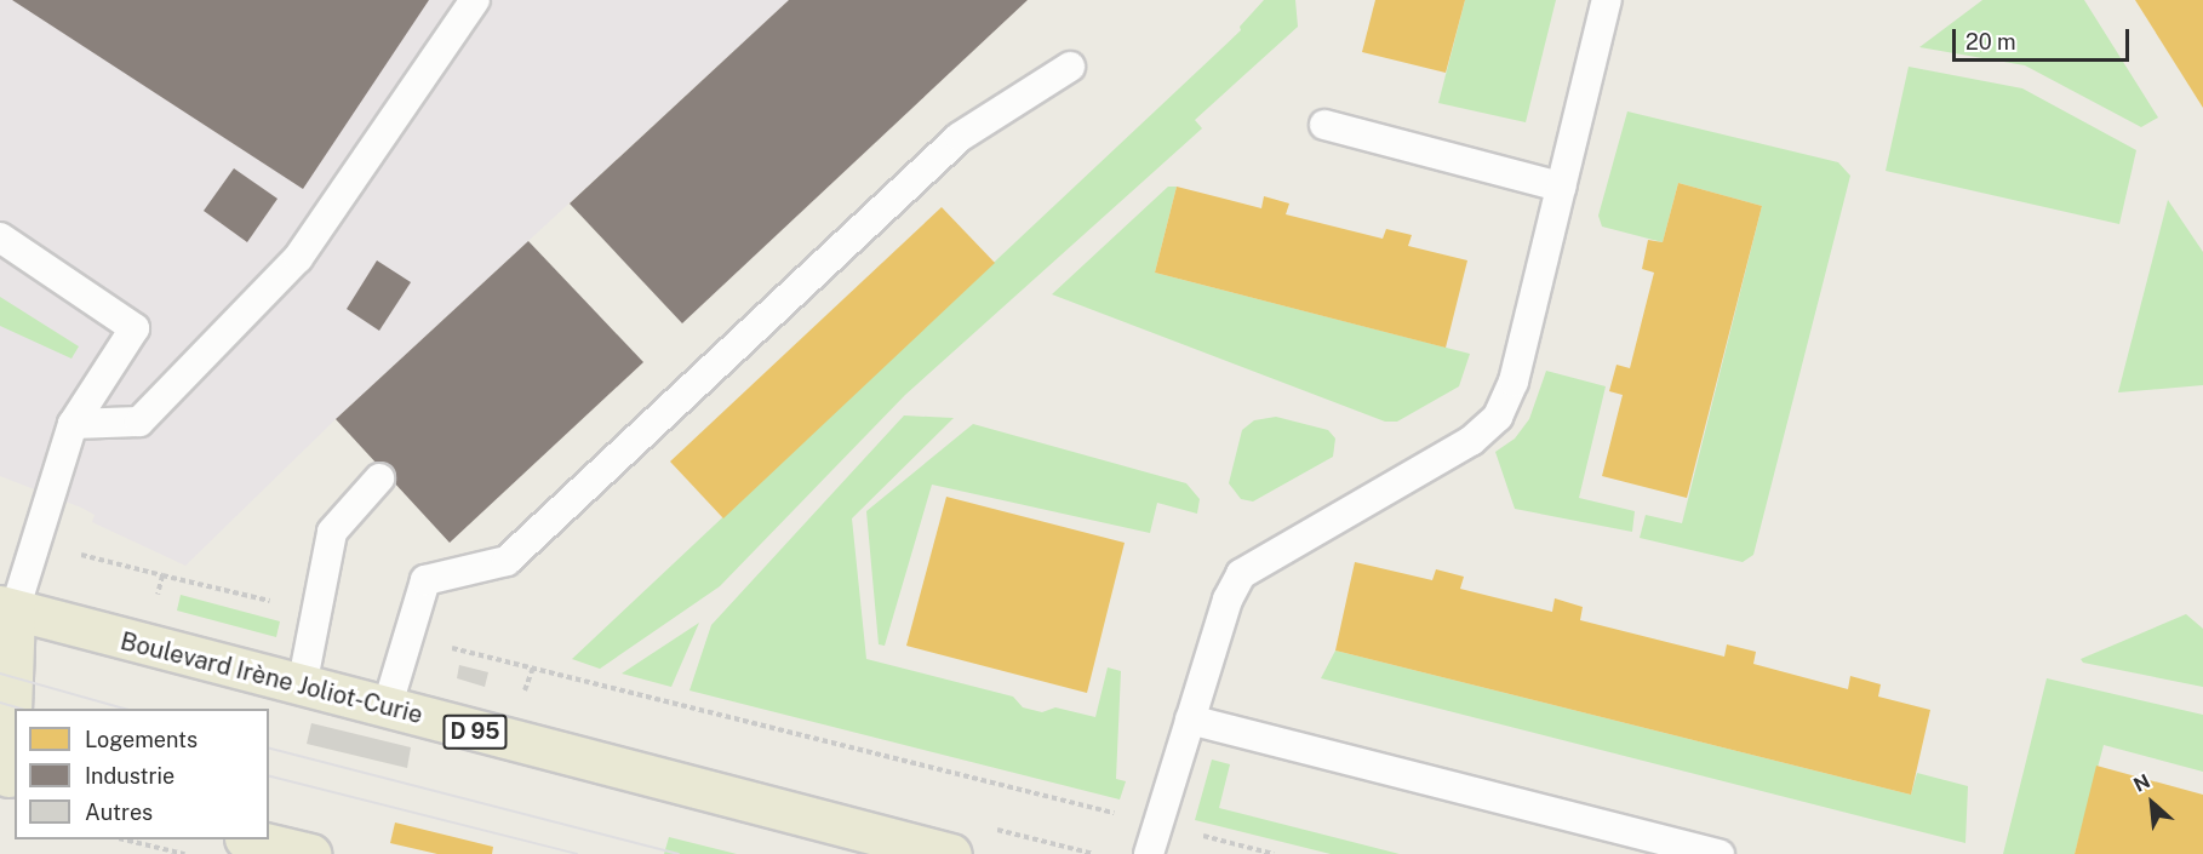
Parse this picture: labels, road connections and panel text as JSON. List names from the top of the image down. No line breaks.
{"streets":{"main road":["Boulevard Irène Joliot-Curie","D 95"]},"legend":["Logements","Industrie","Autres"],"scale_bar":"20 m","north":"top left"}
